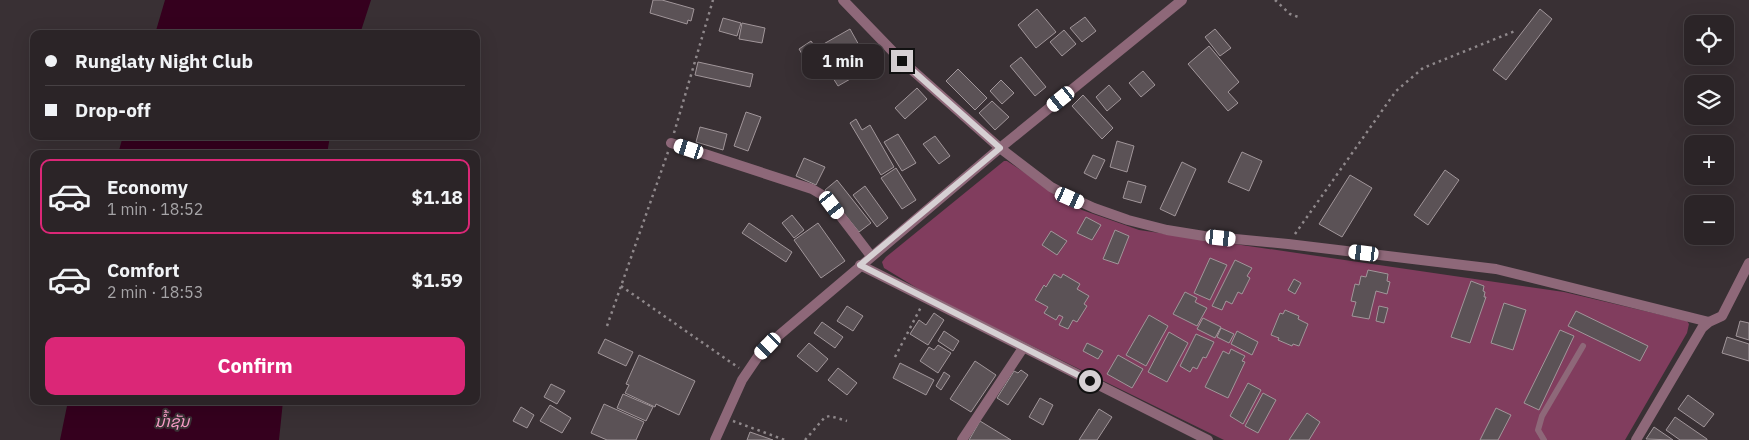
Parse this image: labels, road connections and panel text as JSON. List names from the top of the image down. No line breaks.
{"water":["ນ້ຳຊັນ"],"page":{"map_buttons":["+","−"],"banner":["Runglaty Night Club","Drop-off"],"bubble":"1 min","list":[{"name":"Economy","note":"1 min · 18:52","value":"$1.18"},{"name":"Comfort","note":"2 min · 18:53","value":"$1.59"}],"buttons":"Confirm"}}
